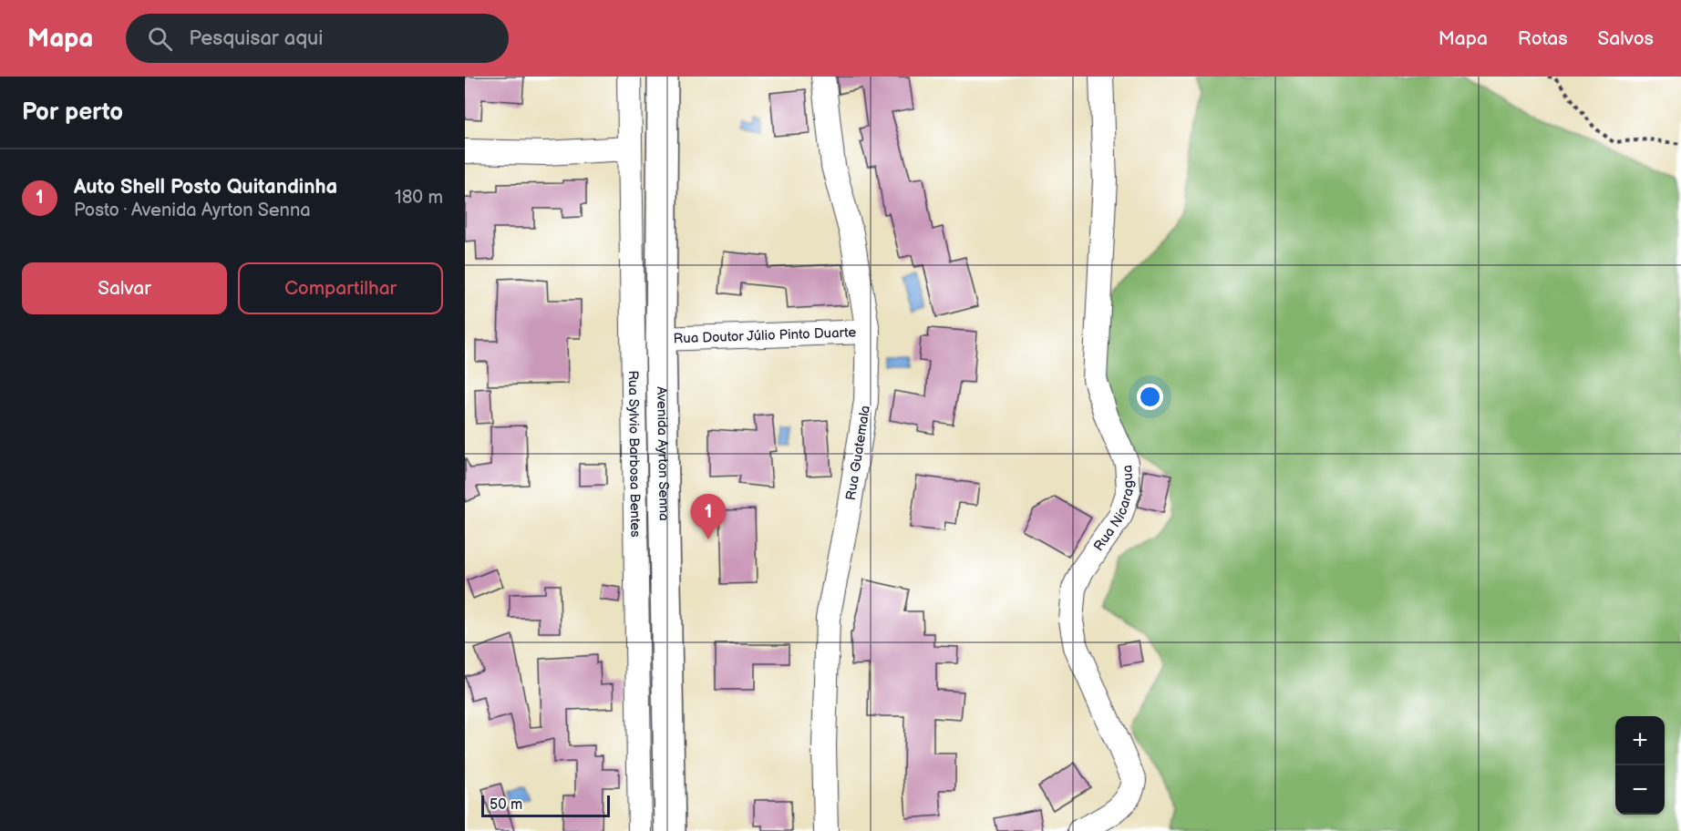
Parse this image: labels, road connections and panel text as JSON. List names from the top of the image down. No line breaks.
{"streets":{"main road":["Avenida Ayrton Senna"],"street":["Rua Doutor Júlio Pinto Duarte","Rua Guatemala","Rua Sylvio Barbosa Bentes","Rua Nicaragua"]},"crossings":[["Rua Doutor Júlio Pinto Duarte","Rua Guatemala"],["Rua Doutor Júlio Pinto Duarte","Avenida Ayrton Senna"]],"scale_bar":"50 m","page":{"header":"Mapa","search":"Pesquisar aqui","nav":["Mapa","Rotas","Salvos"],"heading":"Por perto","list":[{"mark":"1","name":"Auto Shell Posto Quitandinha","note":"Posto · Avenida Ayrton Senna","value":"180 m"}],"buttons":["Salvar","Compartilhar"],"pins":"1","map_buttons":["+","−"],"scale":"50 m"}}
